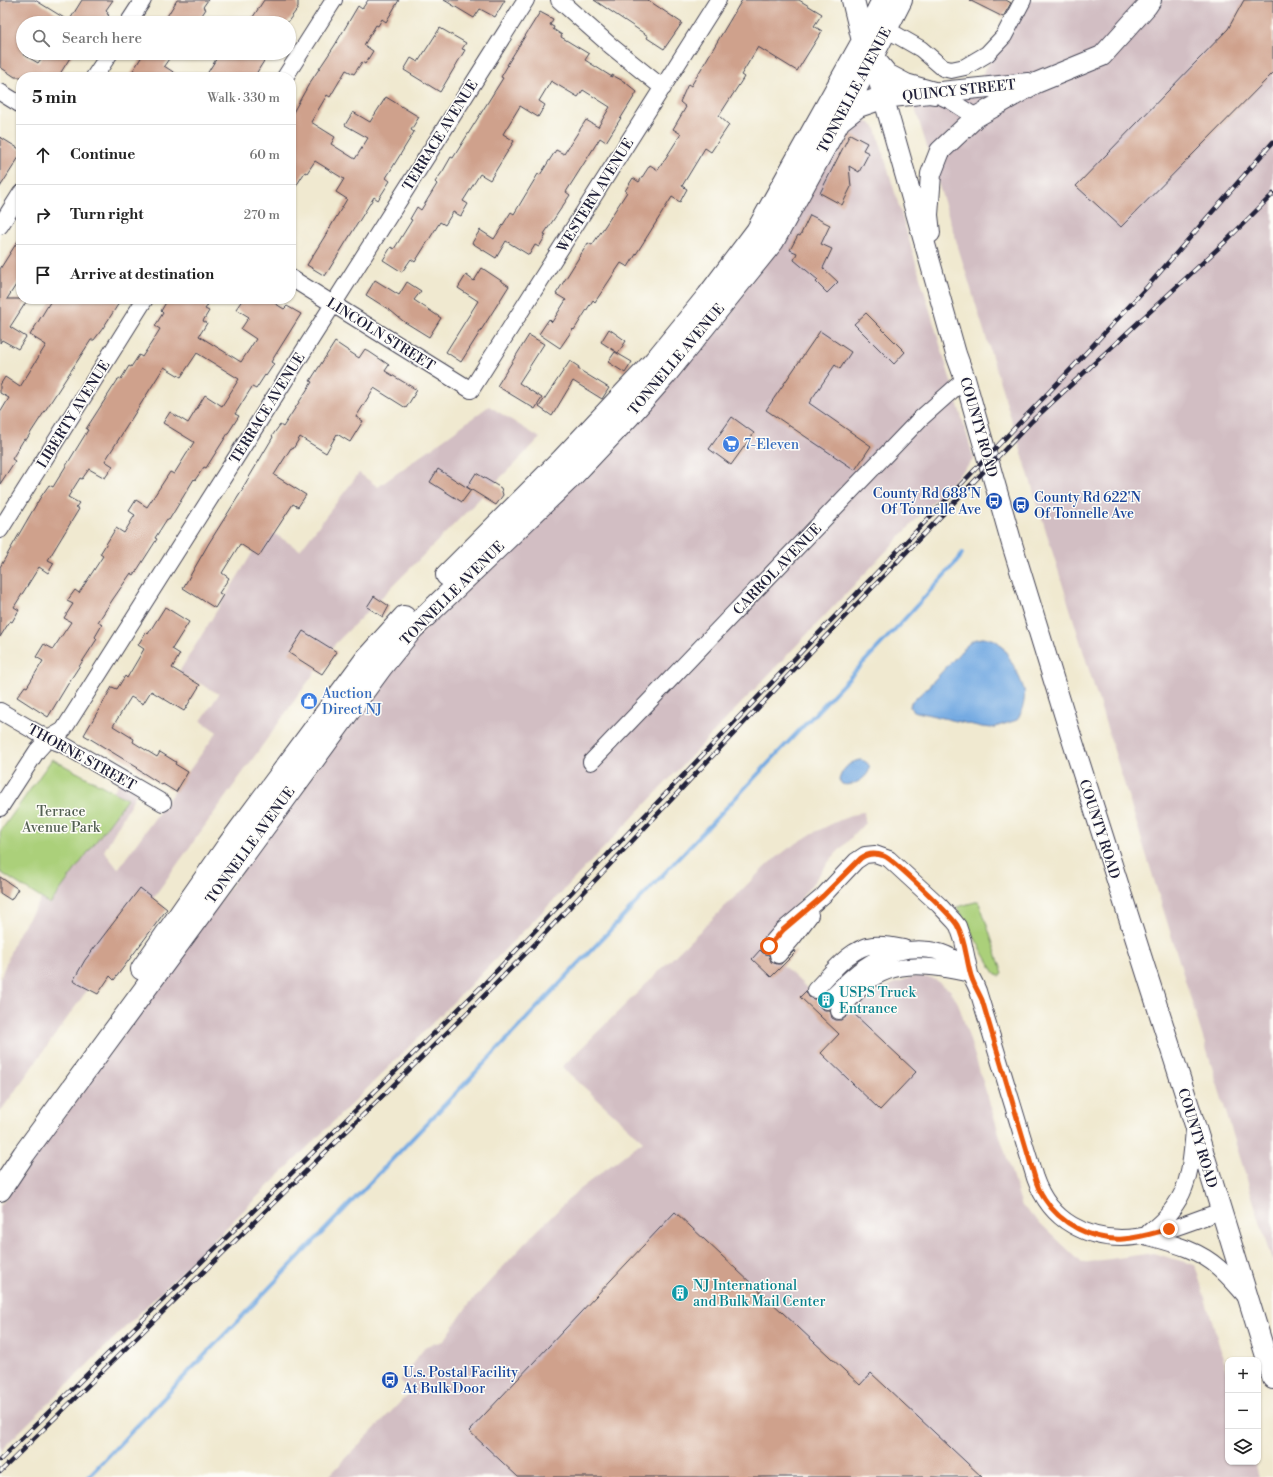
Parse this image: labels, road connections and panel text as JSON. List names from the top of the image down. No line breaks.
{"streets":{"highway":["TONNELLE AVENUE"],"main road":["QUINCY STREET","COUNTY ROAD"],"street":["TERRACE AVENUE","WESTERN AVENUE","LINCOLN STREET","LIBERTY AVENUE","CARROL AVENUE","THORNE STREET"]},"crossings":[["TONNELLE AVENUE","COUNTY ROAD"],["QUINCY STREET","COUNTY ROAD"],["TERRACE AVENUE","LINCOLN STREET"],["TERRACE AVENUE","THORNE STREET"],["WESTERN AVENUE","LINCOLN STREET"],["COUNTY ROAD","CARROL AVENUE"]],"parks":["Terrace Avenue Park"],"places":{"supermarket":["7-Eleven"],"bus stop":["County Rd 688'N Of Tonnelle Ave","County Rd 622'N Of Tonnelle Ave","U.s. Postal Facility At Bulk Door"],"shop":["Auction Direct NJ"],"building":["USPS Truck Entrance","NJ International and Bulk Mail Center"]},"page":{"search":"Search here","heading":["5 min","Walk · 330 m"],"list":[["Continue","60 m"],["Turn right","270 m"],"Arrive at destination"],"map_buttons":["+","−"]}}
